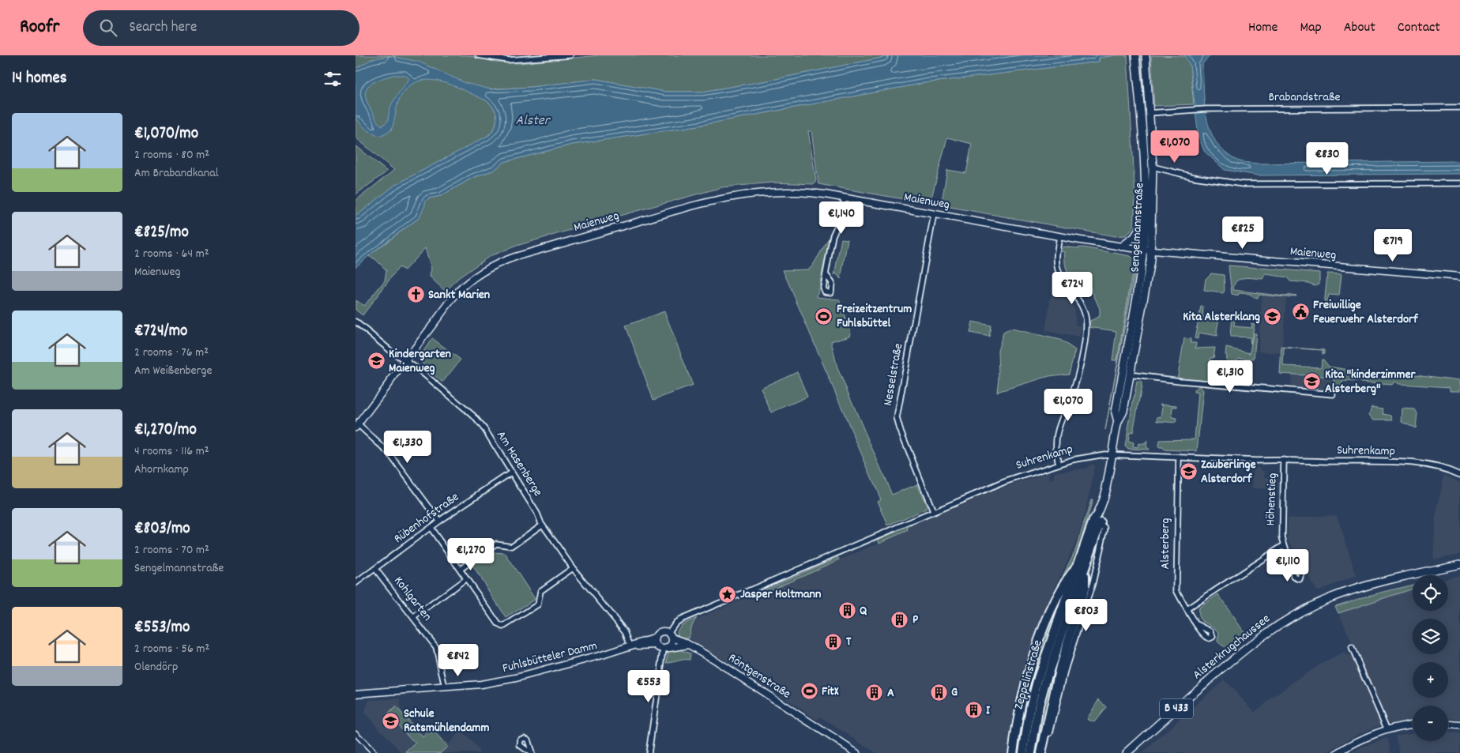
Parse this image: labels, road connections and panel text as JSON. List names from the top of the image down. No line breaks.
{"streets":{"highway":["Sengelmannstraße","Zeppelinstraße"],"main road":["Alsterkrugchaussee","B 433"],"street":["Brabandstraße","Maienweg","Nesselstraße","Suhrenkamp","Am Hasenberge","Höhenstieg","Rübenhofstraße","Alsterberg","Kohlgarten","Fuhlsbütteler Damm","Röntgenstraße"]},"crossings":[["Brabandstraße","Sengelmannstraße"],["Maienweg","Sengelmannstraße"],["Maienweg","Nesselstraße"],["Maienweg","Am Hasenberge"],["Sengelmannstraße","Suhrenkamp"],["Sengelmannstraße","Zeppelinstraße"],["Nesselstraße","Suhrenkamp"],["Suhrenkamp","Höhenstieg"],["Suhrenkamp","Alsterberg"],["Suhrenkamp","Fuhlsbütteler Damm"],["Suhrenkamp","Röntgenstraße"],["Am Hasenberge","Rübenhofstraße"],["Am Hasenberge","Fuhlsbütteler Damm"],["Rübenhofstraße","Kohlgarten"],["Kohlgarten","Fuhlsbütteler Damm"],["Fuhlsbütteler Damm","Röntgenstraße"]],"water":["Alster"],"places":{"church":["Sankt Marien"],"public building":["Freiwillige Feuerwehr Alsterdorf"],"sports":["Freizeitzentrum Fuhlsbüttel","FitX"],"school or university":["Kita Alsterklang","Kindergarten Maienweg","Kita \"kinderzimmer Alsterberg\"","Zauberlinge Alsterdorf","Schule Ratsmühlendamm"],"place":["Jasper Holtmann"],"building":["Q","P","T","G","A","I"]},"page":{"header":"Roofr","search":"Search here","nav":["Home","Map","About","Contact"],"heading":"14 homes","list":[{"name":"€1,070/mo","note":"2 rooms · 80 m² · Am Brabandkanal"},{"name":"€825/mo","note":"2 rooms · 64 m² · Maienweg"},{"name":"€724/mo","note":"2 rooms · 76 m² · Am Weißenberge"},{"name":"€1,270/mo","note":"4 rooms · 116 m² · Ahornkamp"},{"name":"€803/mo","note":"2 rooms · 70 m² · Sengelmannstraße"},{"name":"€553/mo","note":"2 rooms · 56 m² · Olendörp"}],"price":["€1,070","€830","€1,140","€825","€719","€724","€1,310","€1,070","€1,330","€1,270","€1,110","€803","€842","€553"],"map_buttons":["+","−"]}}
